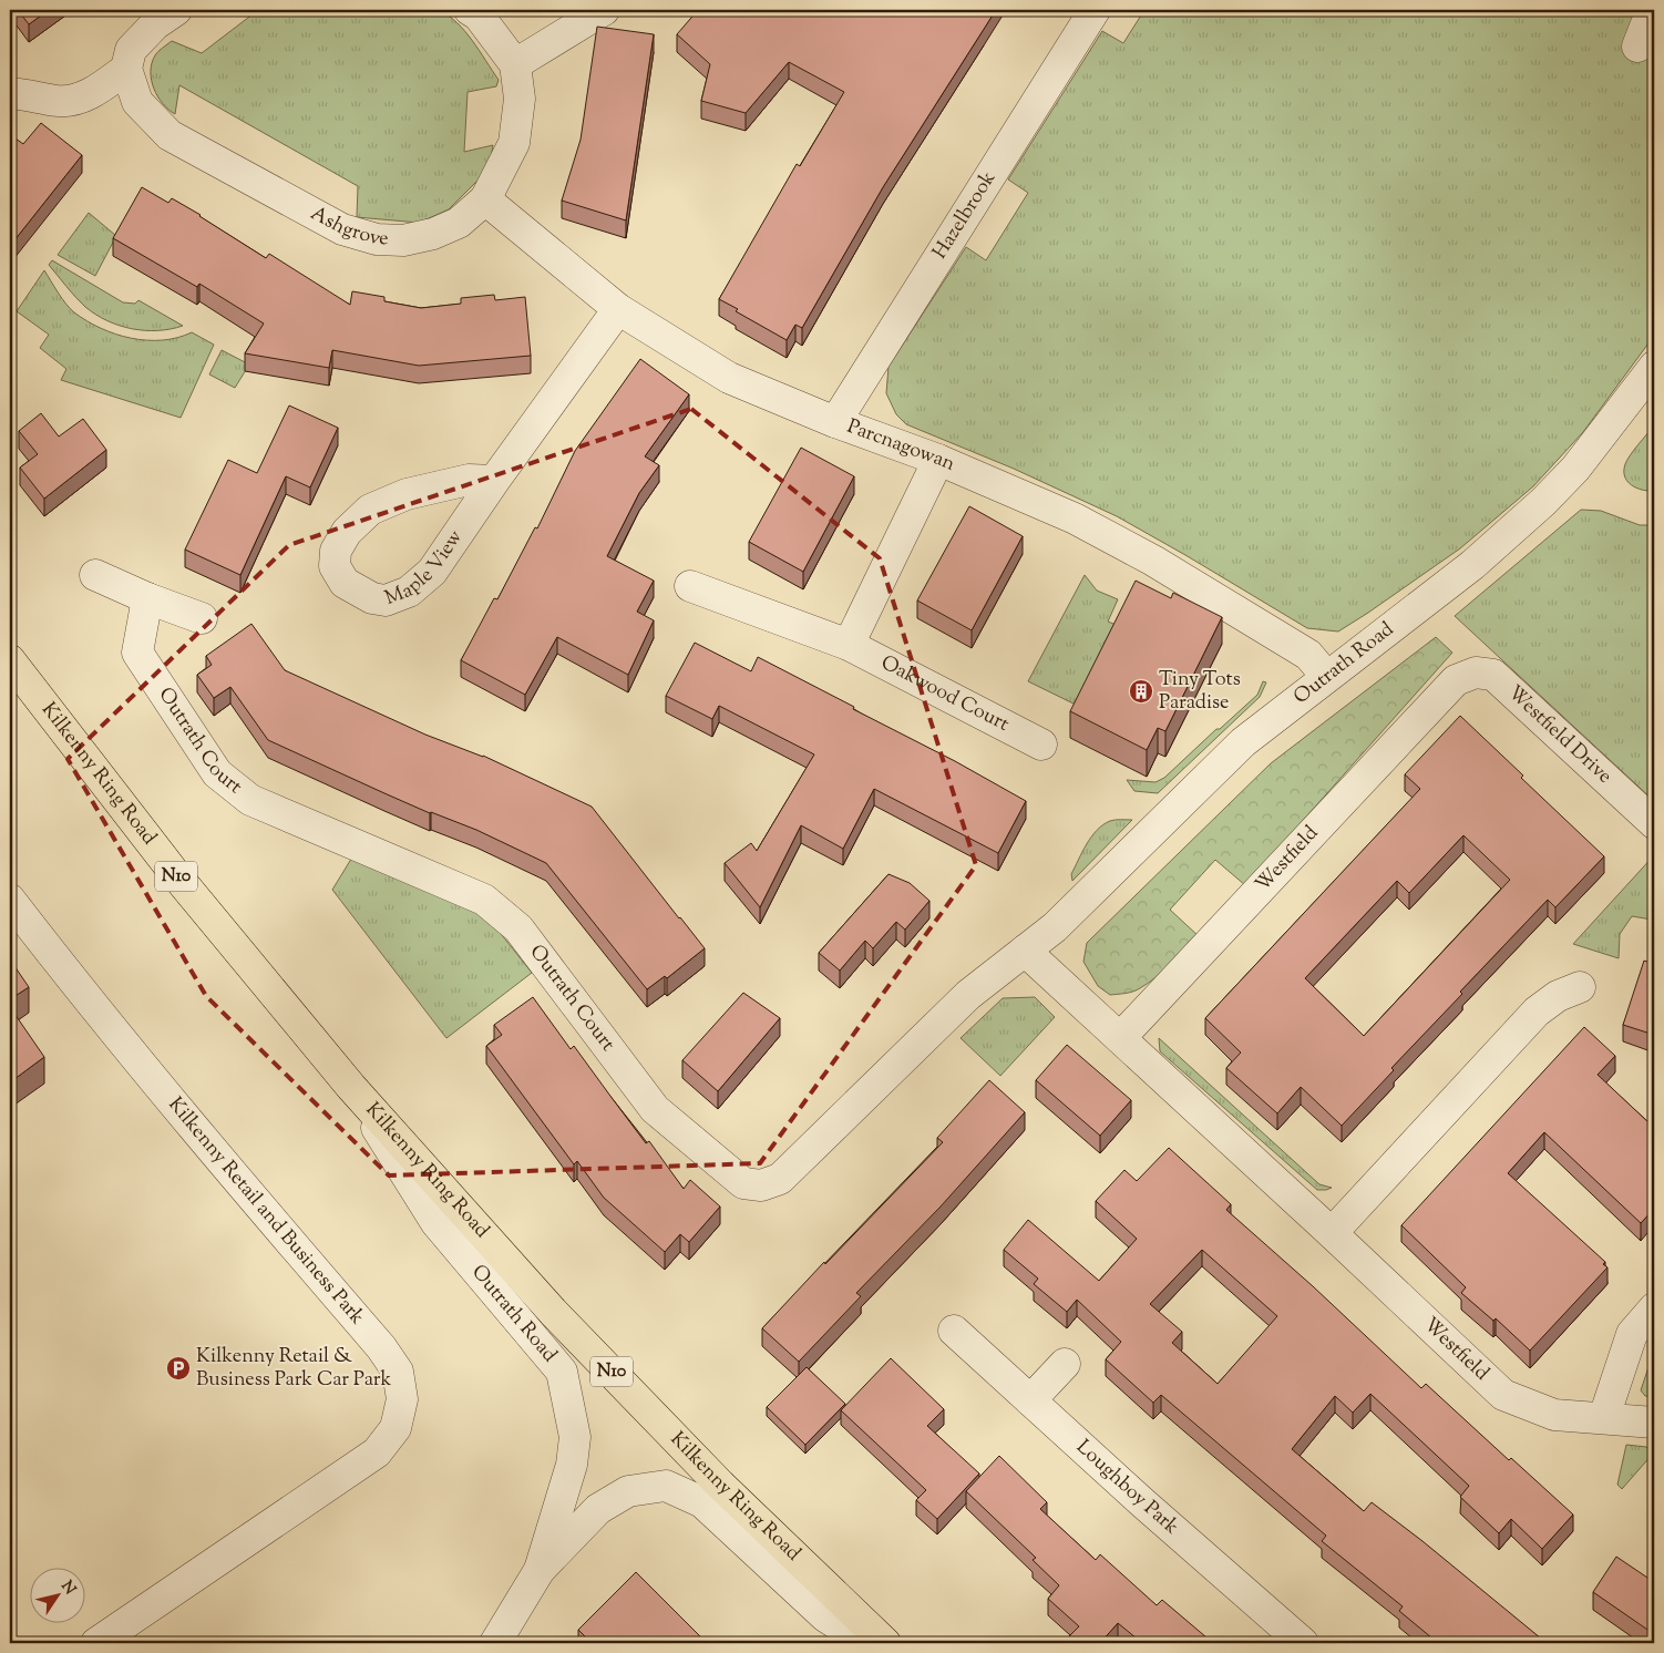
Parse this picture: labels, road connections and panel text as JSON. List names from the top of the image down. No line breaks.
{"streets":{"highway":["Kilkenny Ring Road","N10"],"street":["Hazelbrook","Ashgrove","Parcnagowan","Maple View","Outrath Road","Oakwood Court","Westfield Drive","Outrath Court","Westfield","Kilkenny Retail and Business Park","Loughboy Park"]},"crossings":[["Hazelbrook","Parcnagowan"],["Ashgrove","Parcnagowan"],["Parcnagowan","Maple View"],["Parcnagowan","Outrath Road"],["Outrath Road","Outrath Court"],["Outrath Road","Kilkenny Ring Road"],["Outrath Road","Westfield"],["Westfield Drive","Westfield"],["Outrath Court","Westfield"]],"places":{"building":["Tiny Tots Paradise"],"parking":["Kilkenny Retail & Business Park Car Park"]},"north":"top right"}
